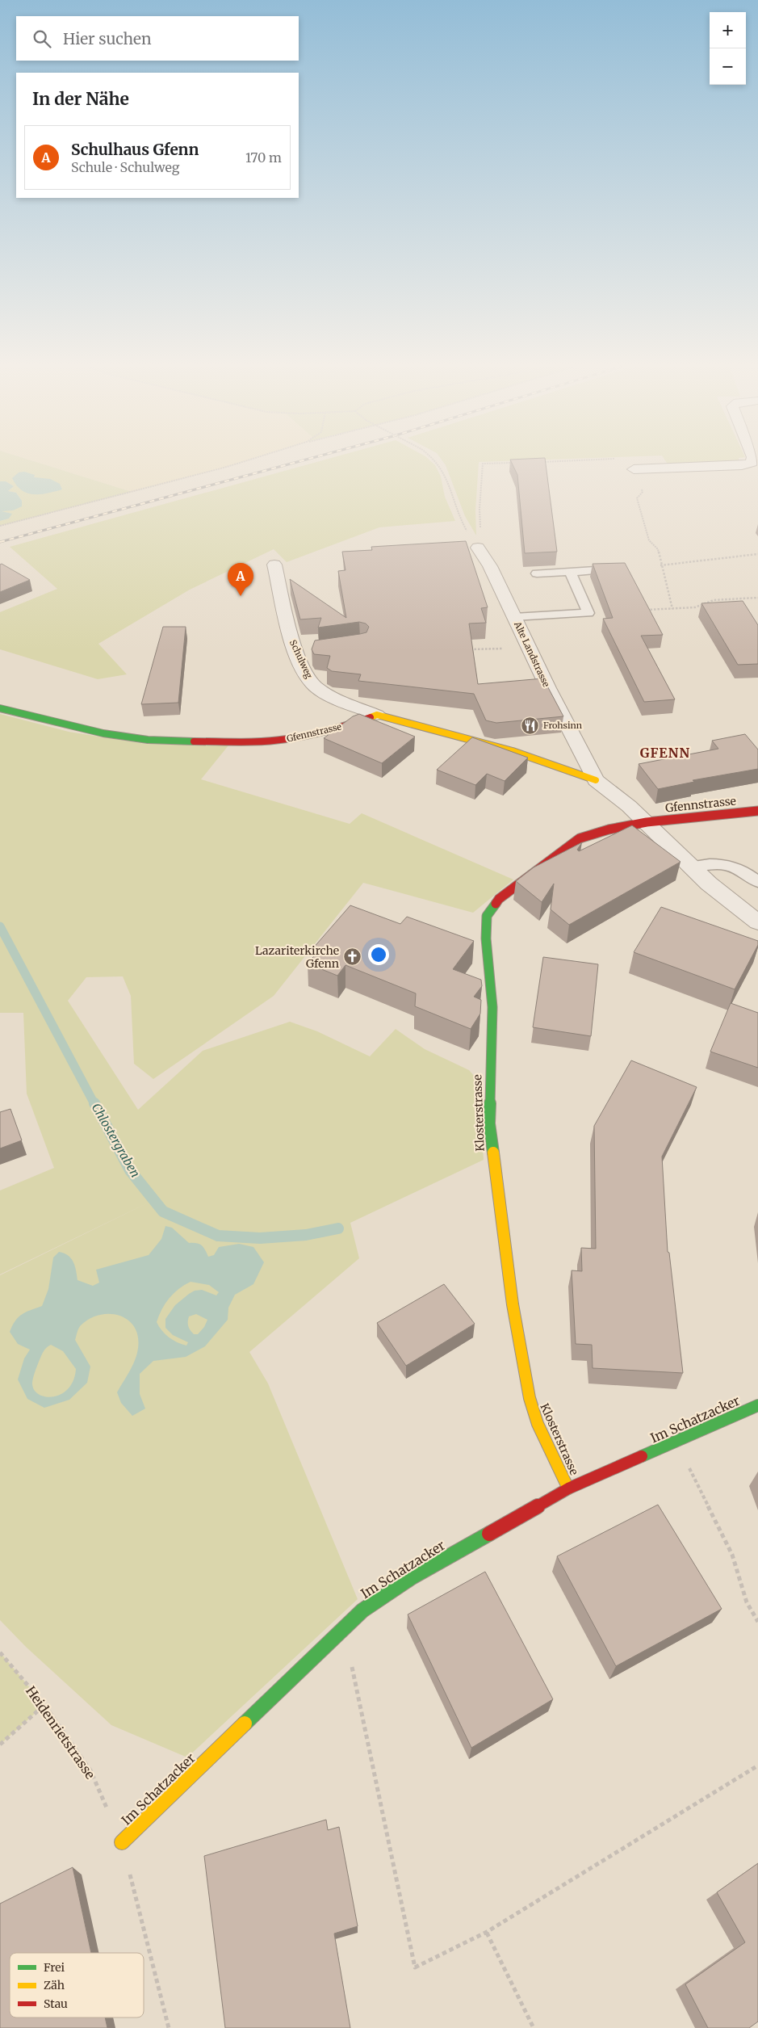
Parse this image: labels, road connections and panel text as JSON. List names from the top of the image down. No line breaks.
{"streets":{"street":["Alte Landstrasse","Schulweg","Gfennstrasse","Klosterstrasse","Im Schatzacker"],"path":["Heidenrietstrasse"]},"crossings":[["Alte Landstrasse","Gfennstrasse"],["Alte Landstrasse","Klosterstrasse"],["Schulweg","Gfennstrasse"],["Gfennstrasse","Klosterstrasse"],["Klosterstrasse","Im Schatzacker"],["Im Schatzacker","Heidenrietstrasse"]],"districts":["GFENN"],"water":["Chlostergraben"],"places":{"restaurant":["Frohsinn"],"church":["Lazariterkirche Gfenn"]},"legend":["Frei","Zäh","Stau"],"page":{"map_buttons":["+","−"],"search":"Hier suchen","heading":"In der Nähe","list":[{"mark":"A","name":"Schulhaus Gfenn","note":"Schule · Schulweg","value":"170 m"}],"pins":"A"}}
